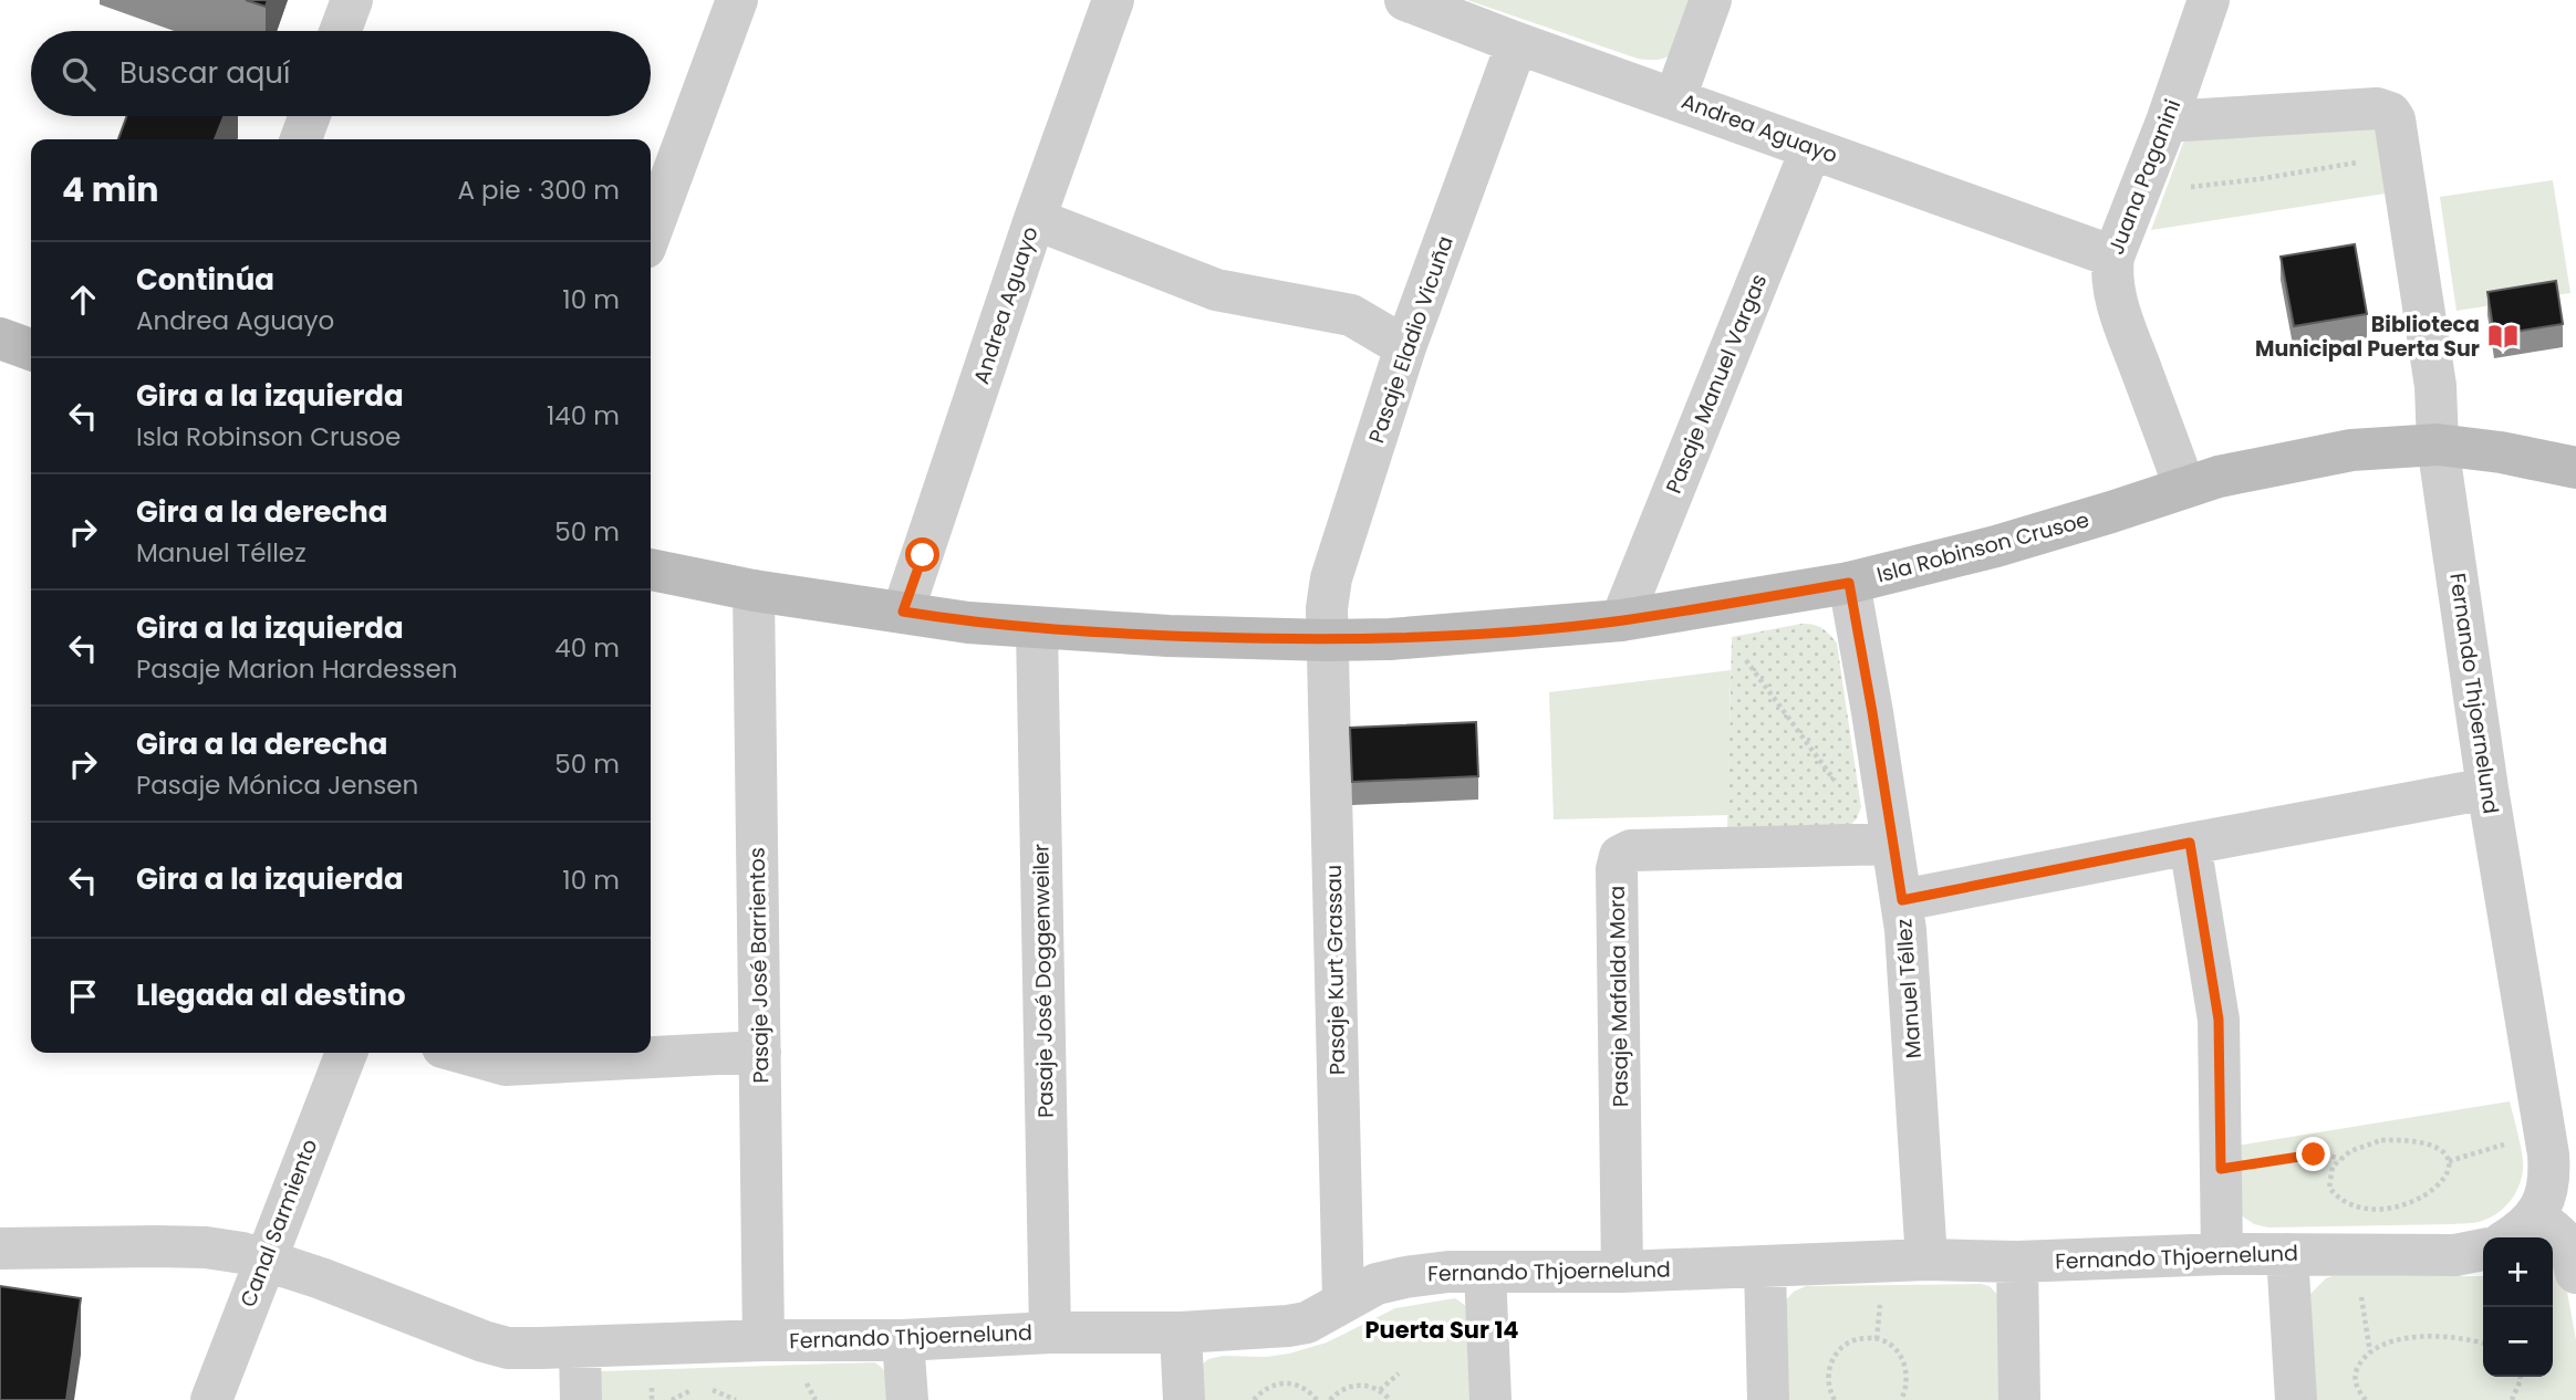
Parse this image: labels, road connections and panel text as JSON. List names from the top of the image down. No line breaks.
{"streets":{"street":["Andrea Aguayo","Juana Paganini","Pasaje Eladio Vicuña","Pasaje Manuel Vargas","Isla Robinson Crusoe","Fernando Thjoernelund","Pasaje José Barrientos","Pasaje Kurt Grassau","Pasaje José Doggenweiler","Manuel Téllez","Pasaje Mafalda Mora","Canal Sarmiento"]},"crossings":[["Andrea Aguayo","Juana Paganini"],["Andrea Aguayo","Pasaje Eladio Vicuña"],["Andrea Aguayo","Pasaje Manuel Vargas"],["Andrea Aguayo","Isla Robinson Crusoe"],["Juana Paganini","Isla Robinson Crusoe"],["Juana Paganini","Fernando Thjoernelund"],["Pasaje Eladio Vicuña","Isla Robinson Crusoe"],["Pasaje Eladio Vicuña","Pasaje Kurt Grassau"],["Pasaje Manuel Vargas","Isla Robinson Crusoe"],["Isla Robinson Crusoe","Fernando Thjoernelund"],["Isla Robinson Crusoe","Pasaje José Barrientos"],["Isla Robinson Crusoe","Pasaje Kurt Grassau"],["Isla Robinson Crusoe","Pasaje José Doggenweiler"],["Isla Robinson Crusoe","Manuel Téllez"],["Fernando Thjoernelund","Pasaje José Barrientos"],["Fernando Thjoernelund","Pasaje Kurt Grassau"],["Fernando Thjoernelund","Pasaje José Doggenweiler"],["Fernando Thjoernelund","Manuel Téllez"],["Fernando Thjoernelund","Pasaje Mafalda Mora"],["Fernando Thjoernelund","Canal Sarmiento"],["Manuel Téllez","Pasaje Mafalda Mora"]],"districts":["Puerta Sur 14"],"places":{"library":["Biblioteca Municipal Puerta Sur"]},"page":{"search":"Buscar aquí","heading":["4 min","A pie · 300 m"],"list":[["Continúa","Andrea Aguayo","10 m"],["Gira a la izquierda","Isla Robinson Crusoe","140 m"],["Gira a la derecha","Manuel Téllez","50 m"],["Gira a la izquierda","Pasaje Marion Hardessen","40 m"],["Gira a la derecha","Pasaje Mónica Jensen","50 m"],["Gira a la izquierda","10 m"],"Llegada al destino"],"map_buttons":["+","−"]}}
